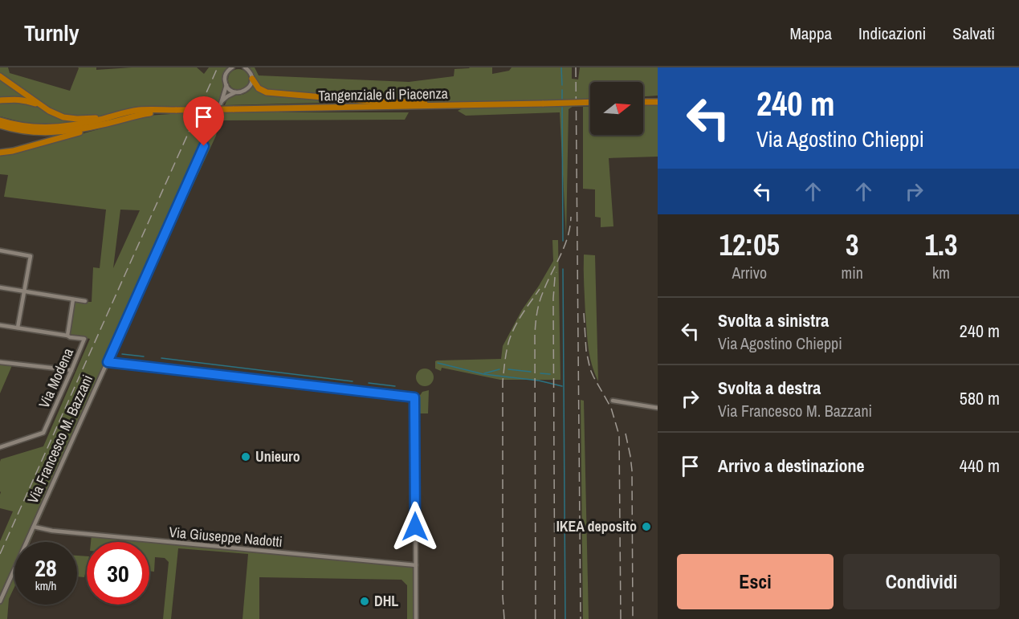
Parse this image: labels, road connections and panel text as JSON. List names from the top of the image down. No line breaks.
{"streets":{"highway":["Tangenziale di Piacenza"],"street":["Via Modena","Via Francesco M. Bazzani","Via Giuseppe Nadotti"]},"crossings":[["Via Francesco M. Bazzani","Via Giuseppe Nadotti"]],"places":["Unieuro","IKEA deposito","DHL"],"north":"right","page":{"header":"Turnly","nav":["Mappa","Indicazioni","Salvati"],"turn":["240 m","Via Agostino Chieppi"],"eta":["12:05","Arrivo","3","min","1.3","km"],"list":[{"name":"Svolta a sinistra","note":"Via Agostino Chieppi","value":"240 m"},{"name":"Svolta a destra","note":"Via Francesco M. Bazzani","value":"580 m"},{"name":"Arrivo a destinazione","value":"440 m"}],"speed":"28 km/h","limit":"30","buttons":["Esci","Condividi"]}}
